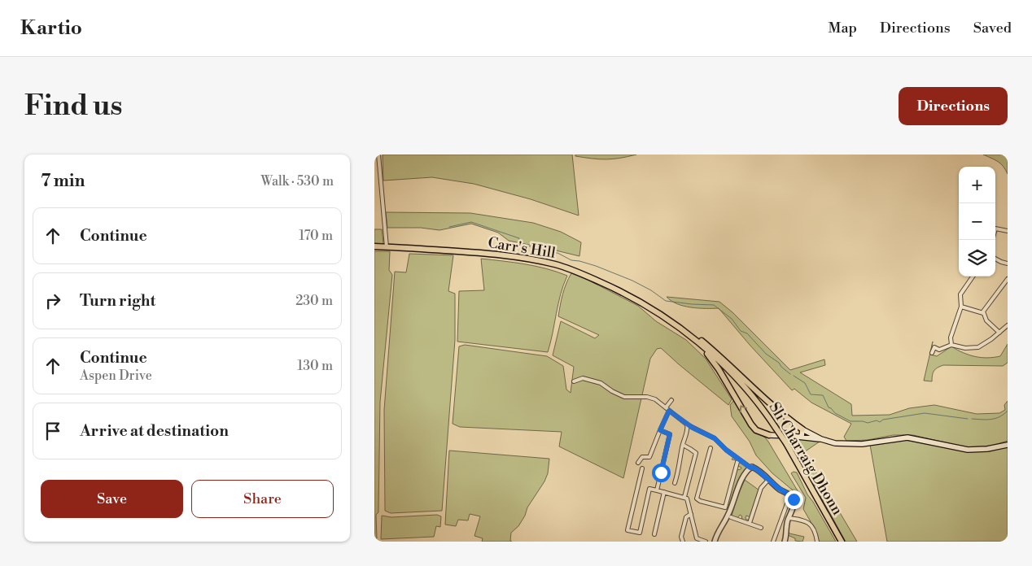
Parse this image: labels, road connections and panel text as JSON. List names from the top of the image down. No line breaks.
{"streets":{"highway":["Carr's Hill","Sli Charraig Dhonn"]},"crossings":[["Carr's Hill","Sli Charraig Dhonn"]],"page":{"header":"Kartio","nav":["Map","Directions","Saved"],"buttons":["Directions",["Save","Share"]],"title":"Find us","heading":["7 min","Walk · 530 m"],"map_buttons":["+","−"],"list":[["Continue","170 m"],["Turn right","230 m"],["Continue","Aspen Drive","130 m"],"Arrive at destination"]}}
